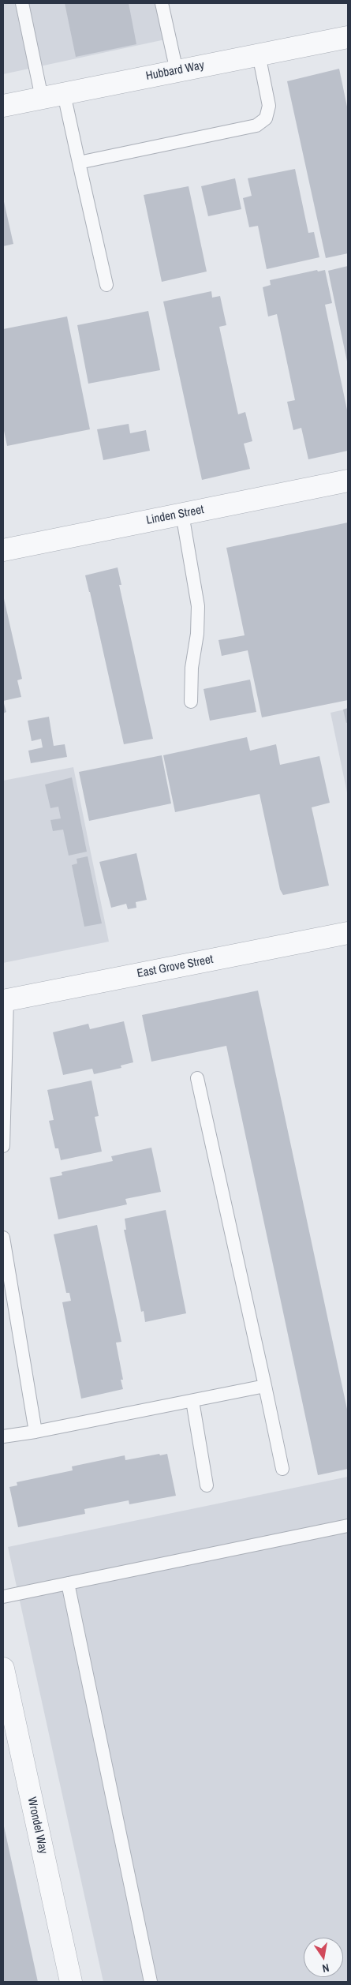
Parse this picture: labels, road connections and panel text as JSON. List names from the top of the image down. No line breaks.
{"streets":{"street":["Hubbard Way","Linden Street","East Grove Street","Wrondel Way"]},"north":"bottom"}
